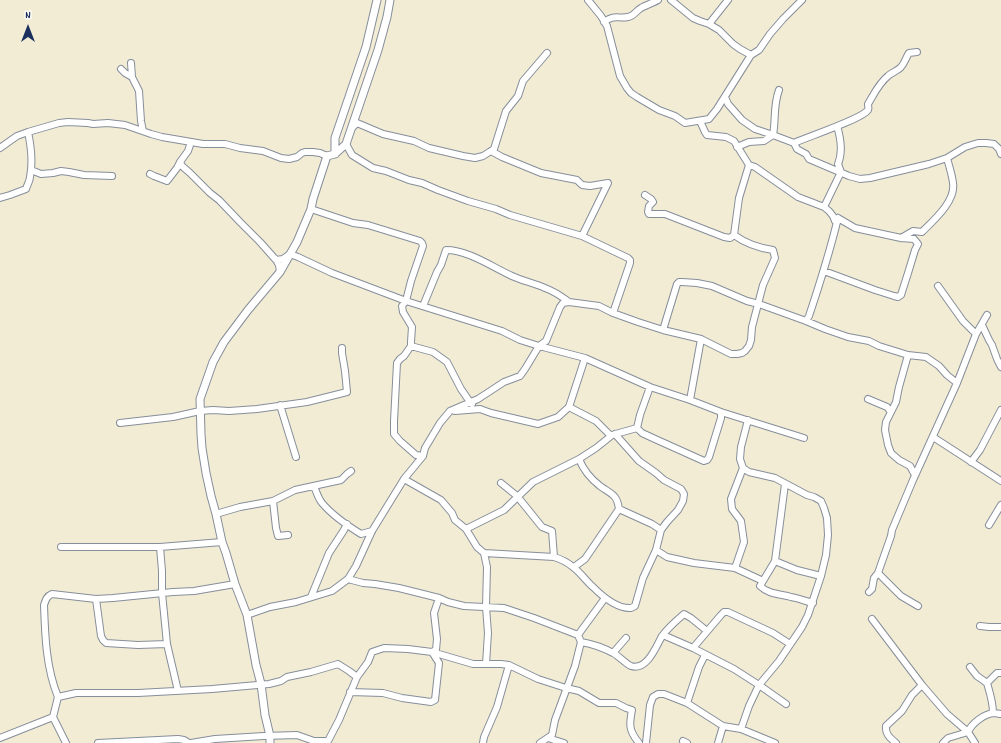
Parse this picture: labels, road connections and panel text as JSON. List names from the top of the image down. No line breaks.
{"north":"top"}
